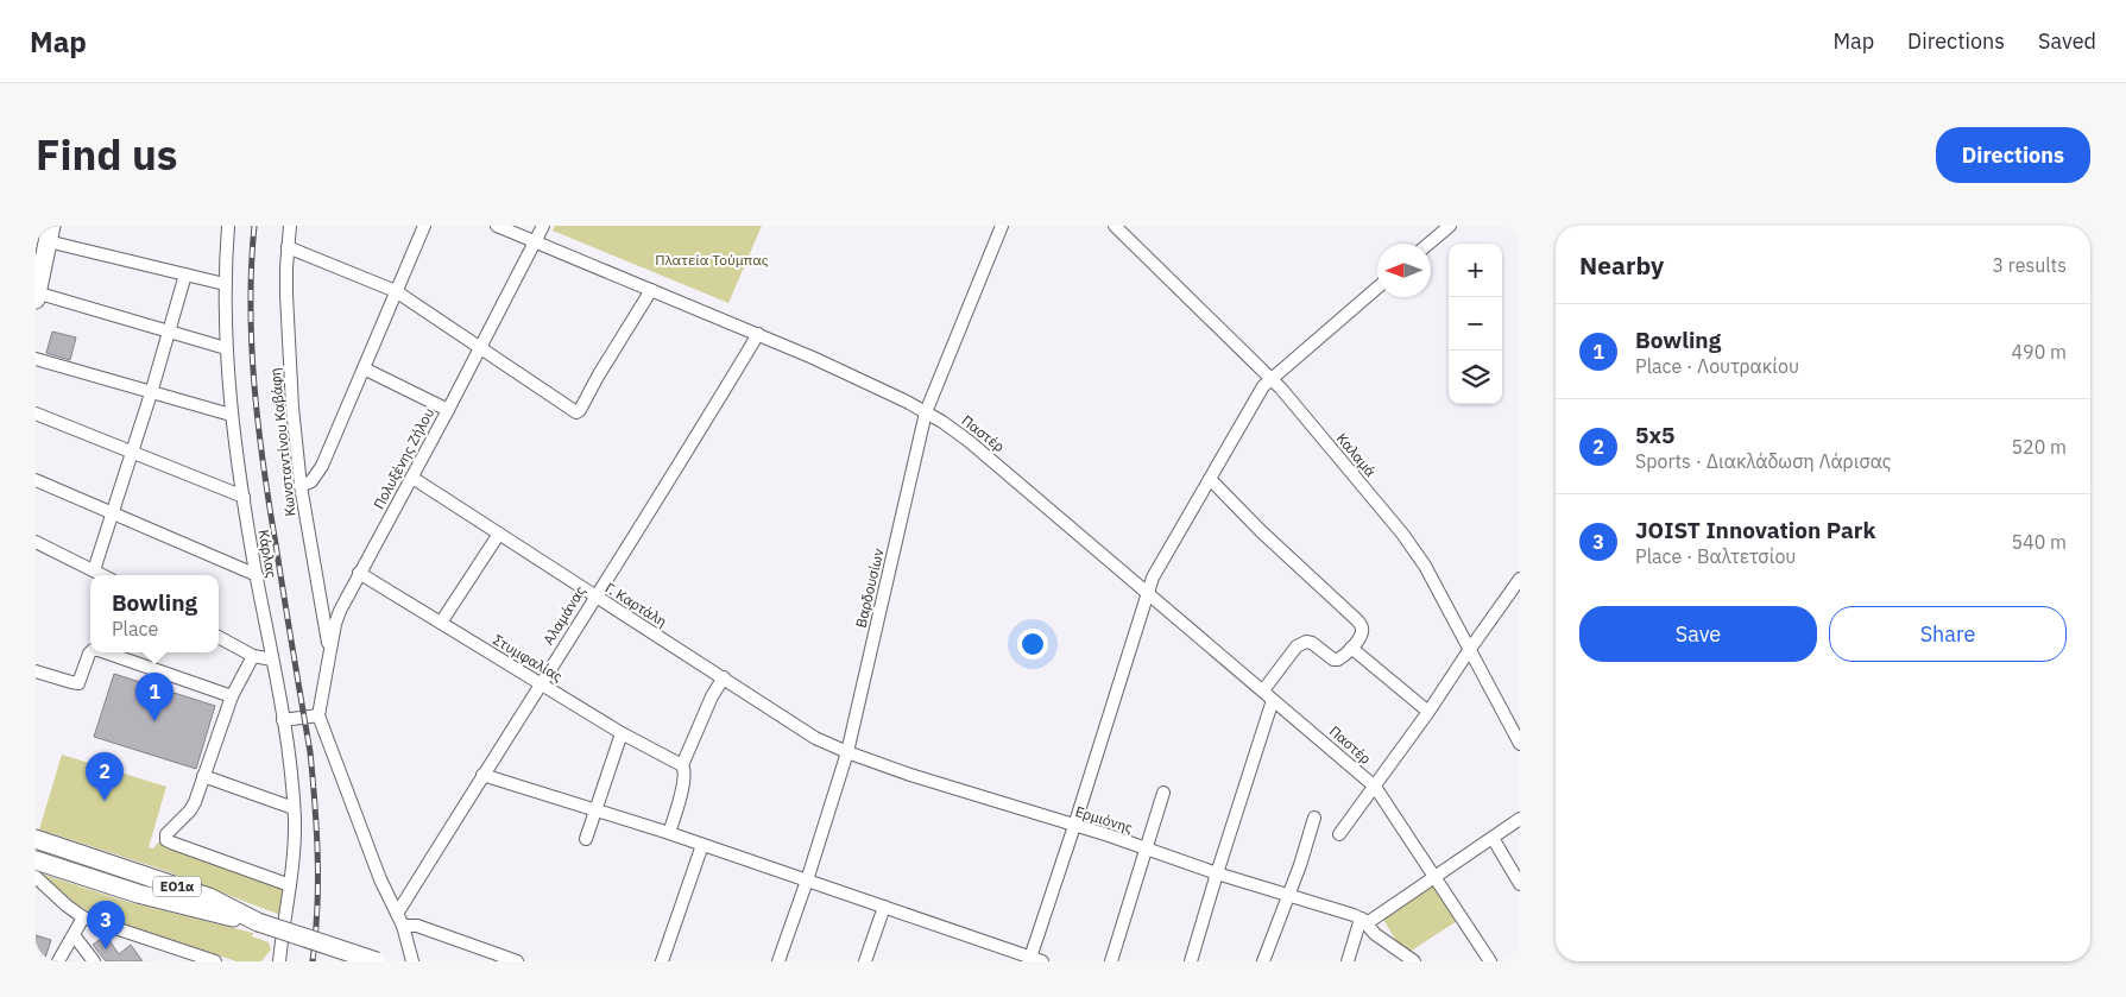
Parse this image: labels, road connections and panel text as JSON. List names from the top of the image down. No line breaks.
{"streets":{"main road":["ΕΟ1α"],"street":["Παστέρ","Κωνσταντίνου Καβάφη","Καλαμά","Πολυξένης Ζήλου","Κάρλας","Βαρδουσίων","Γ. Καρτάλη","Αλαμάνας","Στυμφαλίας","Ερμιόνης"]},"crossings":[["Παστέρ","Πολυξένης Ζήλου"],["Παστέρ","Βαρδουσίων"],["Παστέρ","Αλαμάνας"],["Κωνσταντίνου Καβάφη","Πολυξένης Ζήλου"],["Πολυξένης Ζήλου","Γ. Καρτάλη"],["Πολυξένης Ζήλου","Στυμφαλίας"],["Βαρδουσίων","Γ. Καρτάλη"],["Βαρδουσίων","Ερμιόνης"],["Γ. Καρτάλη","Αλαμάνας"],["Γ. Καρτάλη","Ερμιόνης"],["Αλαμάνας","Στυμφαλίας"]],"parks":["Πλατεία Τούμπας"],"north":"left","page":{"header":"Map","nav":["Map","Directions","Saved"],"title":"Find us","buttons":["Directions",["Save","Share"]],"heading":["Nearby","3 results"],"map_buttons":["+","−"],"list":[{"mark":"1","name":"Bowling","note":"Place · Λουτρακίου","value":"490 m"},{"mark":"2","name":"5x5","note":"Sports · Διακλάδωση Λάρισας","value":"520 m"},{"mark":"3","name":"JOIST Innovation Park","note":"Place · Βαλτετσίου","value":"540 m"}],"popup":["Bowling","Place"],"pins":["1","2","3"]}}
